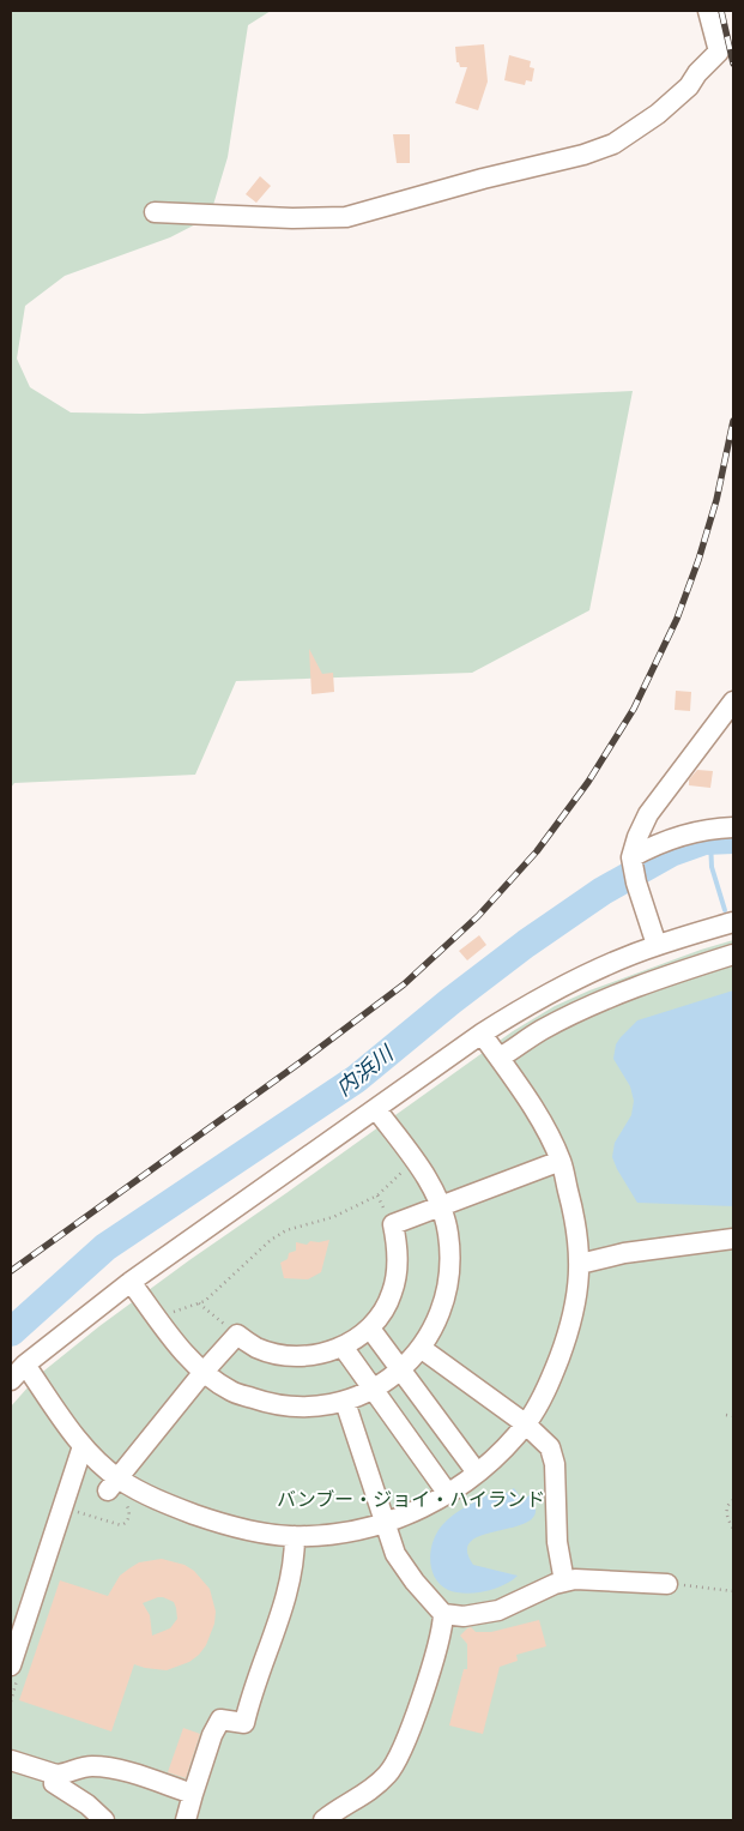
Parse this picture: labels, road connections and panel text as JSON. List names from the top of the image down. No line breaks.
{"water":["内浜川"],"parks":["バンブー・ジョイ・ハイランド"]}
